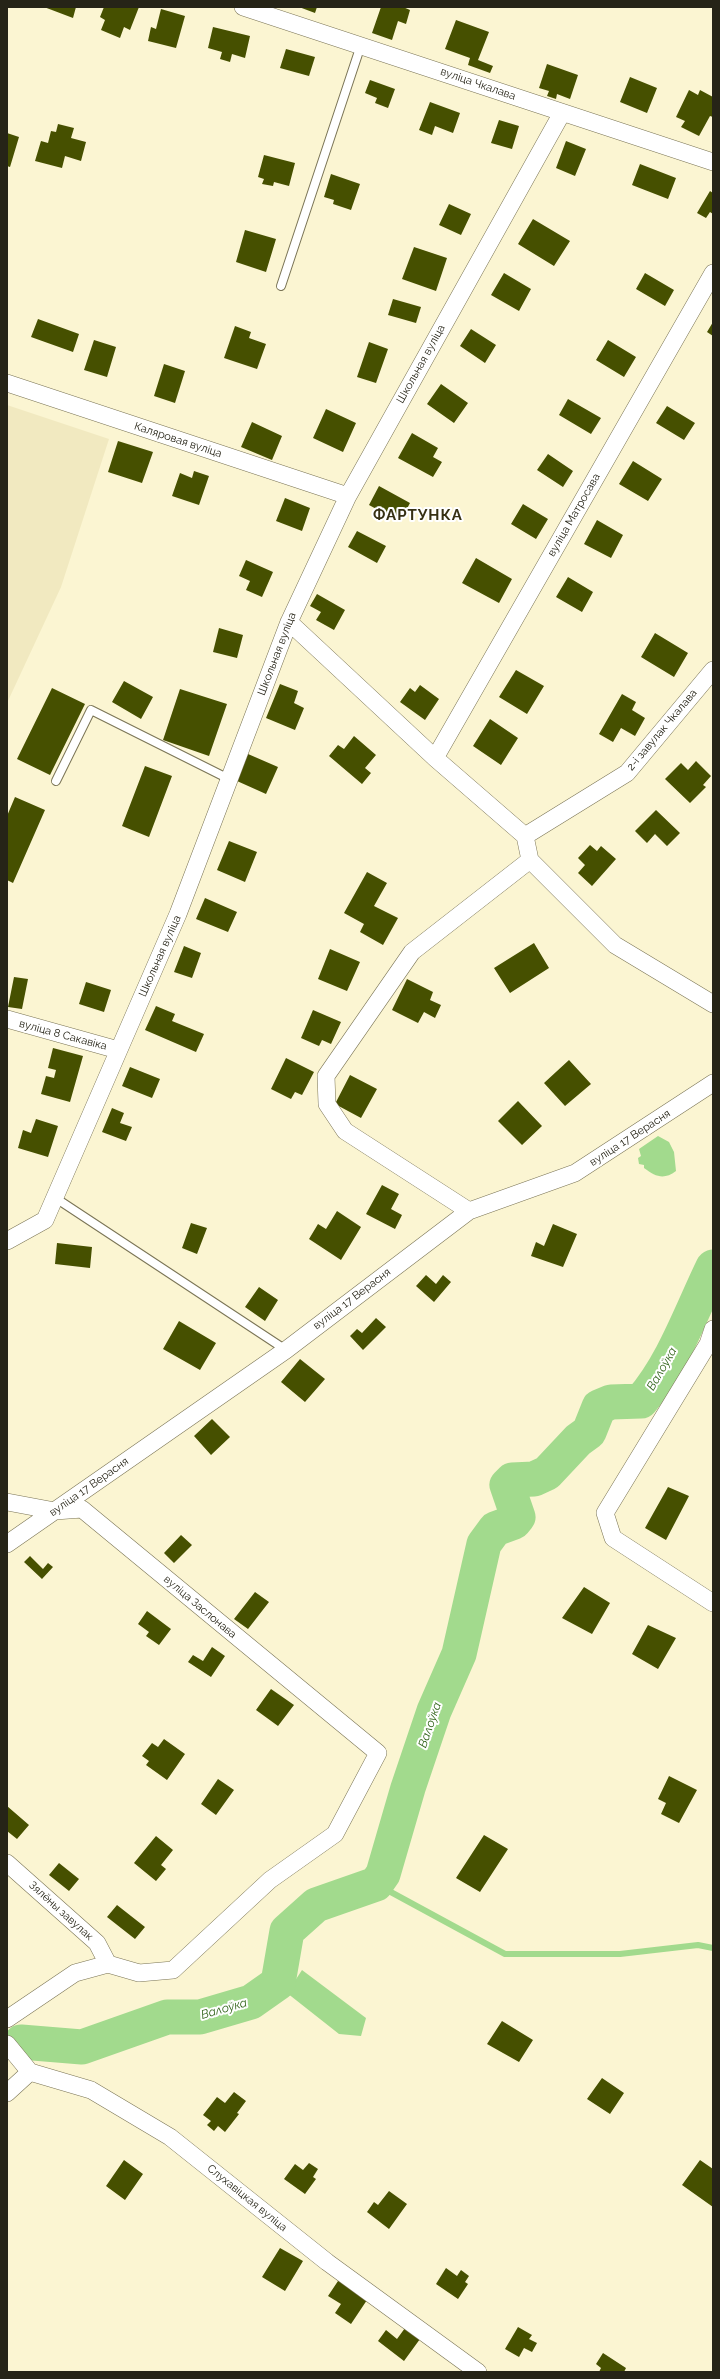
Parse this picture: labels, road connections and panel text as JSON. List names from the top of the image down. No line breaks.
{"streets":{"street":["вуліца Чкалава","Школьная вуліца","Каляровая вуліца","вуліца Матросава","2-і завулак Чкалава","вуліца 8 Сакавіка","вуліца 17 Верасня","вуліца Заслонава","Зялёны завулак","Слухавіцкая вуліца"]},"crossings":[["вуліца Чкалава","Школьная вуліца"],["Школьная вуліца","Каляровая вуліца"],["Школьная вуліца","вуліца 8 Сакавіка"],["вуліца 17 Верасня","вуліца Заслонава"],["вуліца Заслонава","Зялёны завулак"]],"districts":["ФАРТУНКА"],"water":["Валоўка"]}
